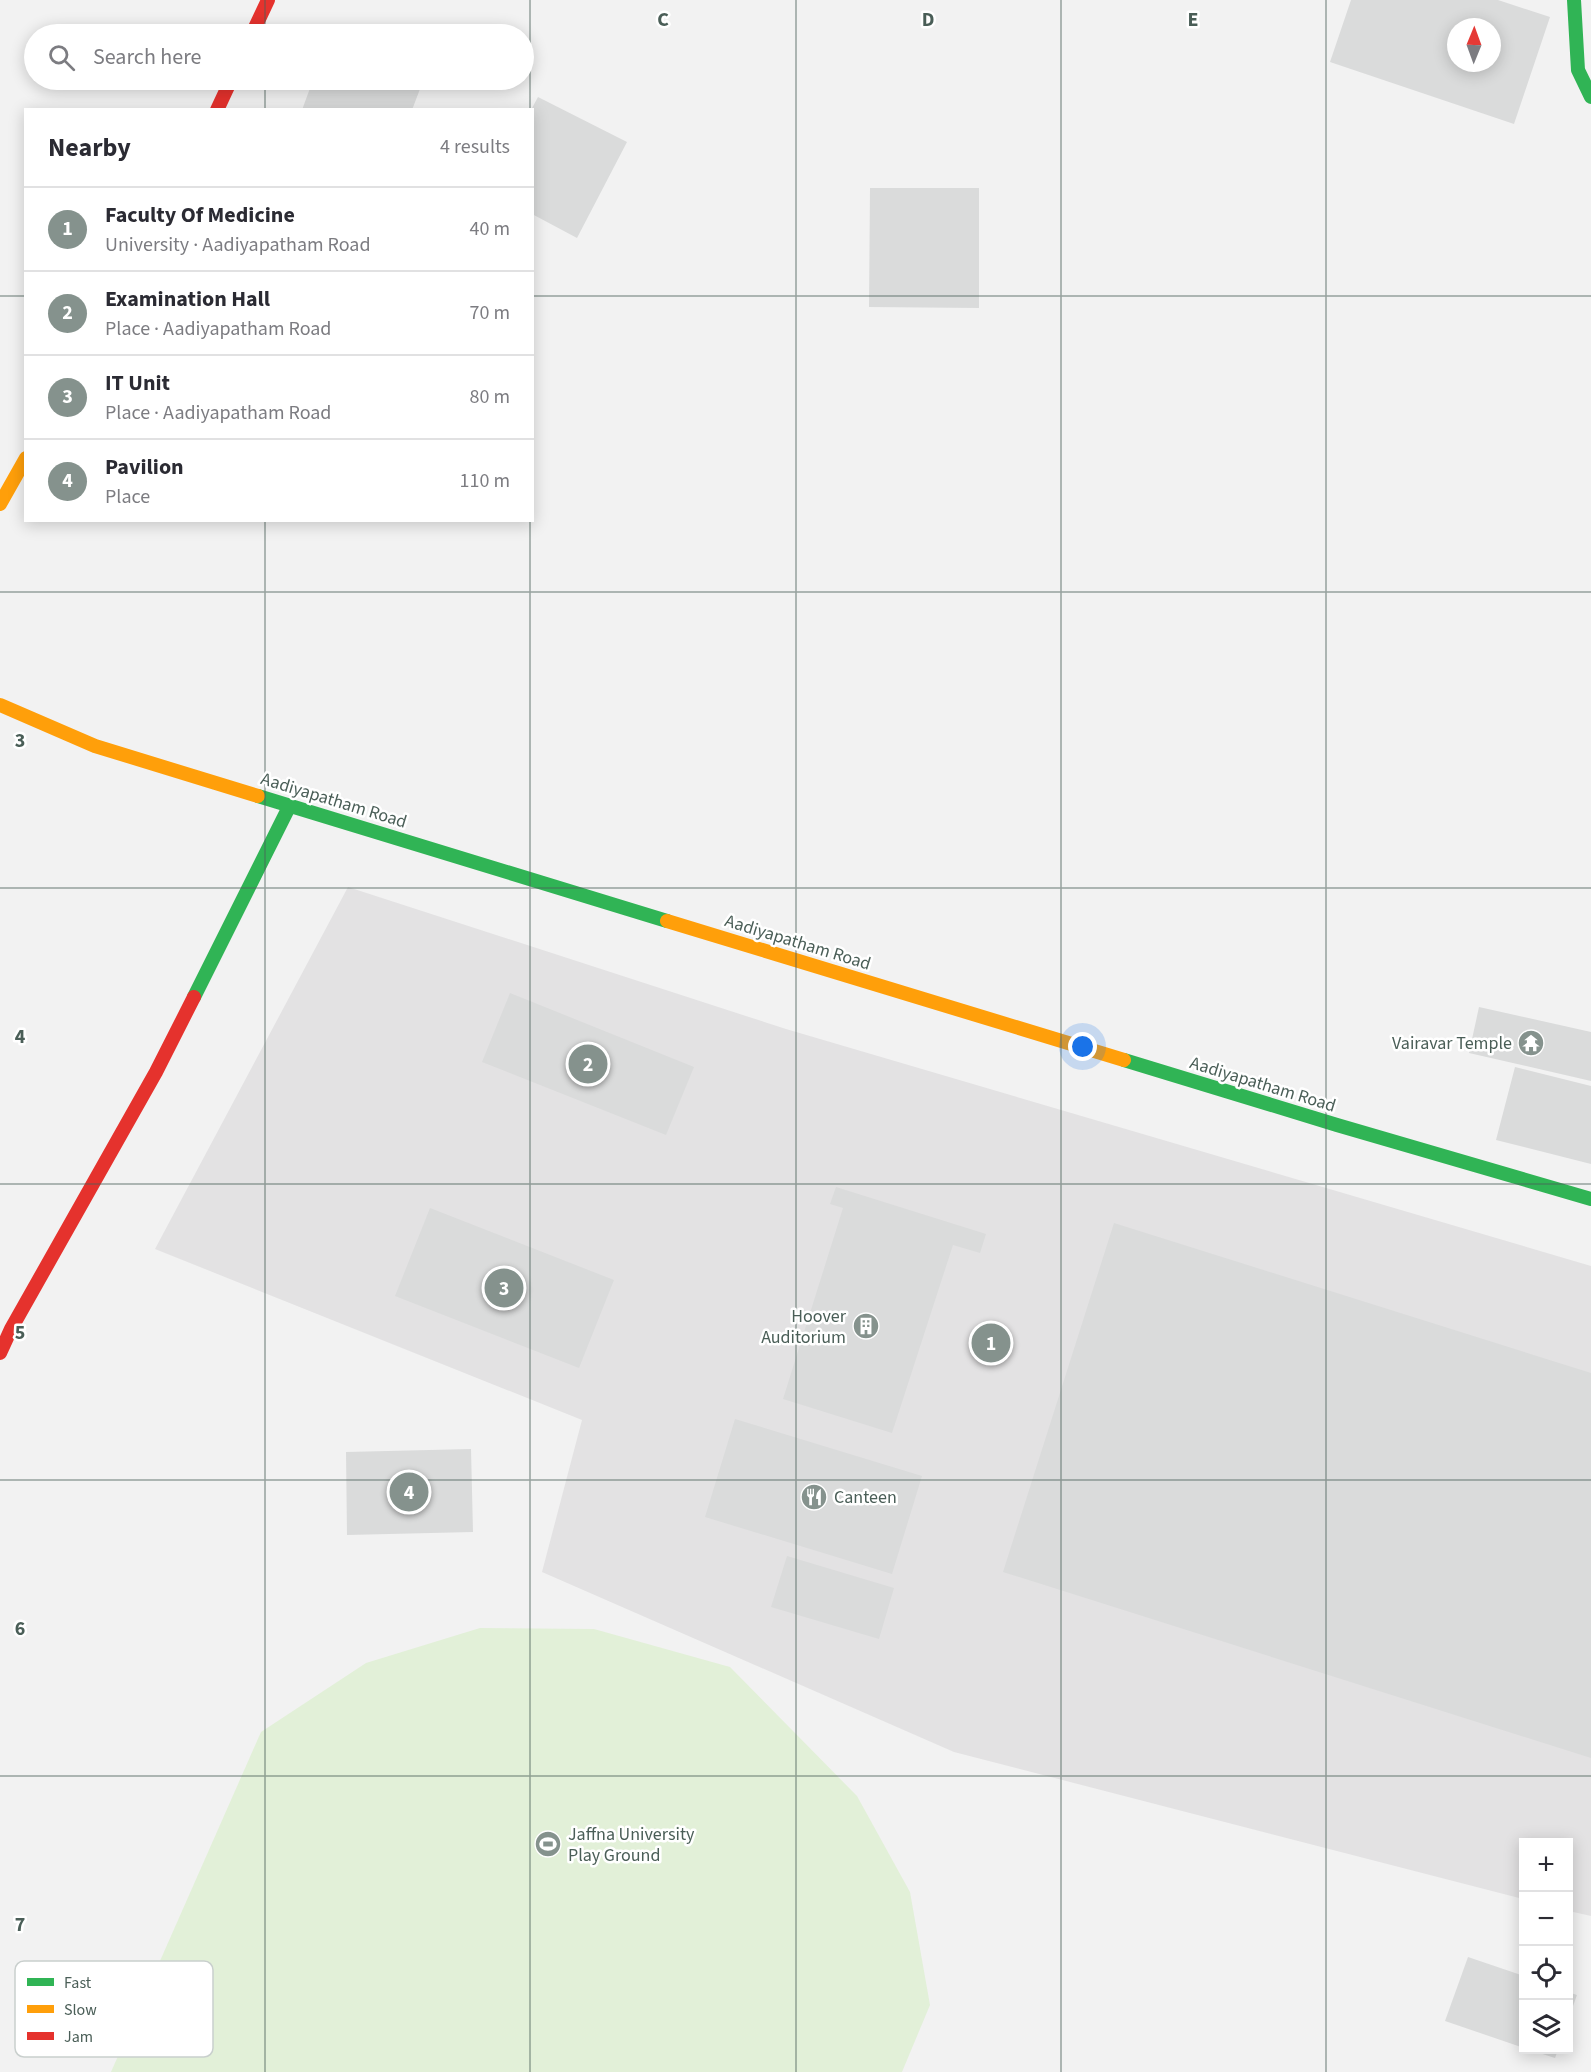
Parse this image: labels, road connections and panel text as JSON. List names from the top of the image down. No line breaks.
{"streets":{"street":["Aadiyapatham Road"]},"places":{"temple":["Vairavar Temple"],"building":["Hoover Auditorium"],"restaurant":["Canteen"],"sports":["Jaffna University Play Ground"]},"legend":["Fast","Slow","Jam"],"north":"top","page":{"search":"Search here","heading":["Nearby","4 results"],"list":[{"mark":"1","name":"Faculty Of Medicine","note":"University · Aadiyapatham Road","value":"40 m"},{"mark":"2","name":"Examination Hall","note":"Place · Aadiyapatham Road","value":"70 m"},{"mark":"3","name":"IT Unit","note":"Place · Aadiyapatham Road","value":"80 m"},{"mark":"4","name":"Pavilion","note":"Place","value":"110 m"}],"pins":["2","3","1","4"],"map_buttons":["+","−"]},"grid":{"columns":["C","D","E"],"rows":["3","4","5","6","7"]}}
